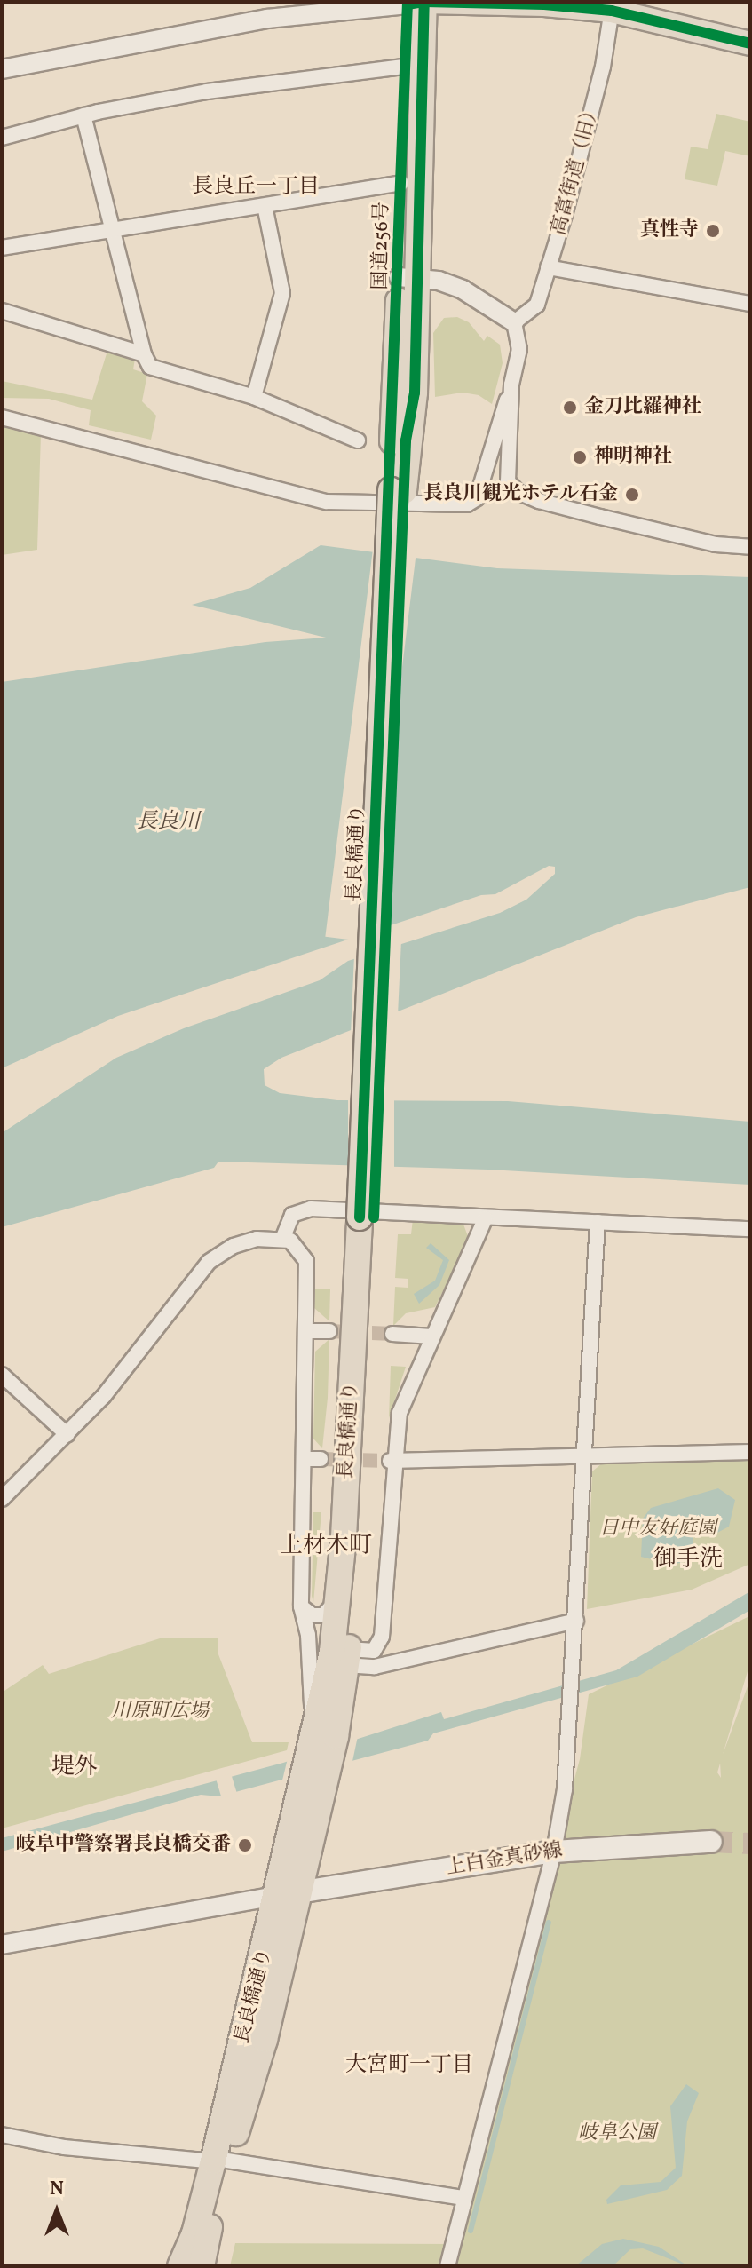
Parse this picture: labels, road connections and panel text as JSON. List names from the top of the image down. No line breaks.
{"streets":{"highway":["国道256号","長良橋通り"],"main road":["上白金真砂線"],"street":["高富街道（旧）"]},"crossings":[["国道256号","長良橋通り"],["長良橋通り","上白金真砂線"]],"districts":["長良丘一丁目","上材木町","御手洗","堤外","大宮町一丁目"],"water":["長良川"],"parks":["日中友好庭園","川原町広場","岐阜公園"],"places":["真性寺","金刀比羅神社","神明神社","長良川観光ホテル石金","岐阜中警察署長良橋交番"],"north":"top"}
